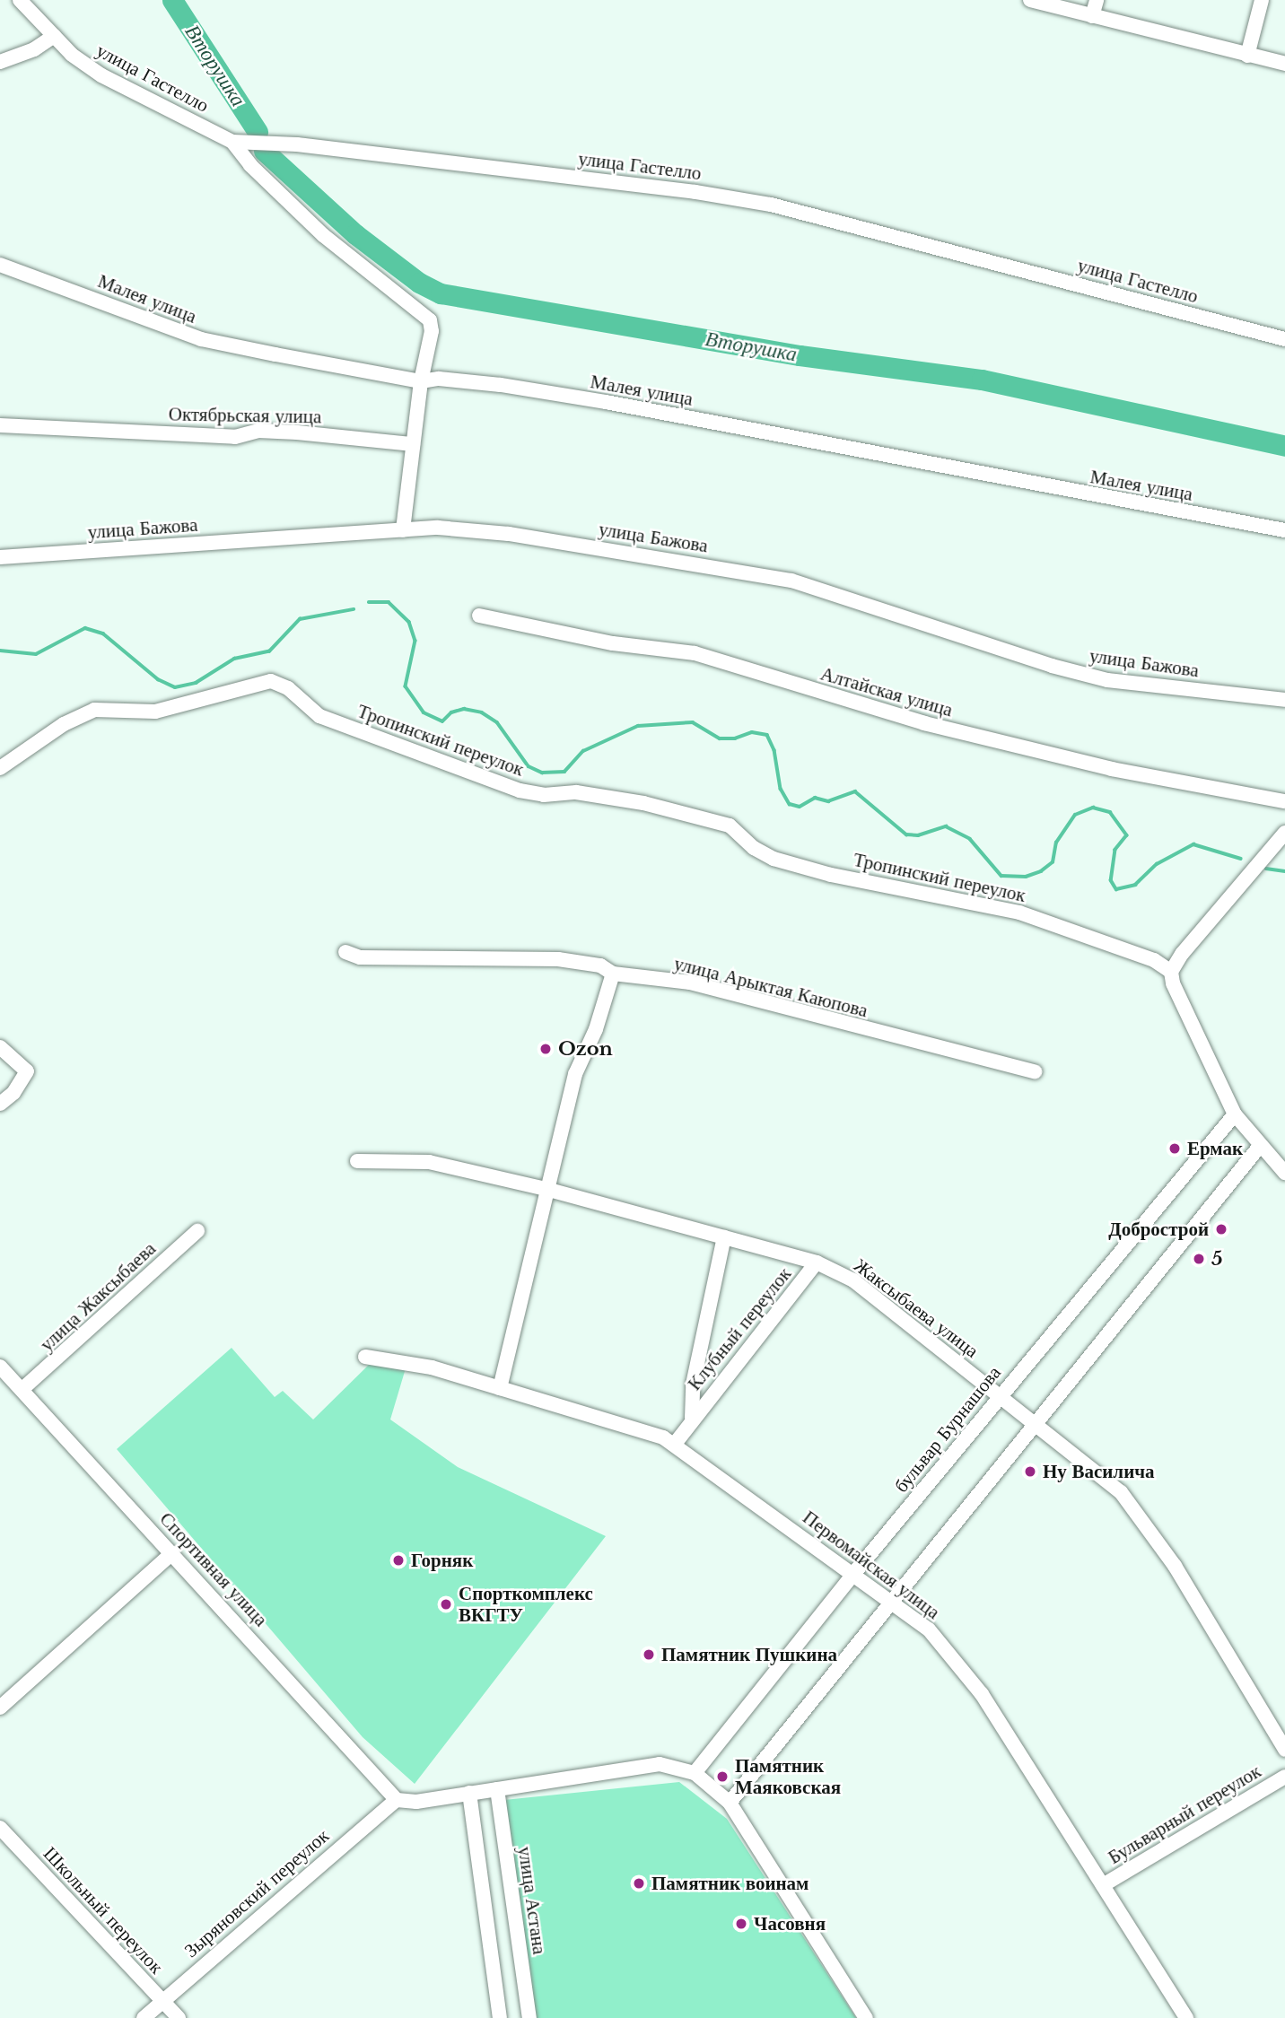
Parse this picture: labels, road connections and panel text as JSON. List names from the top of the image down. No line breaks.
{"streets":{"street":["улица Гастелло","Малея улица","Октябрьская улица","улица Бажова","Алтайская улица","Тропинский переулок","улица Арыктая Каюпова","улица Жаксыбаева","Жаксыбаева улица","Клубный переулок","бульвар Бурнашова","Первомайская улица","Спортивная улица","Бульварный переулок","Зыряновский переулок","улица Астана","Школьный переулок"]},"crossings":[["улица Жаксыбаева","Спортивная улица"],["Жаксыбаева улица","Клубный переулок"],["Жаксыбаева улица","бульвар Бурнашова"],["Клубный переулок","Первомайская улица"],["бульвар Бурнашова","Первомайская улица"],["Первомайская улица","Бульварный переулок"],["Спортивная улица","Зыряновский переулок"],["Зыряновский переулок","Школьный переулок"]],"water":["Вторушка"],"places":["Ozon","Ермак","Добрострой","5","Ну Василича","Горняк","Спорткомплекс ВКГТУ","Памятник Пушкина","Памятник Маяковская","Памятник воинам","Часовня"]}
